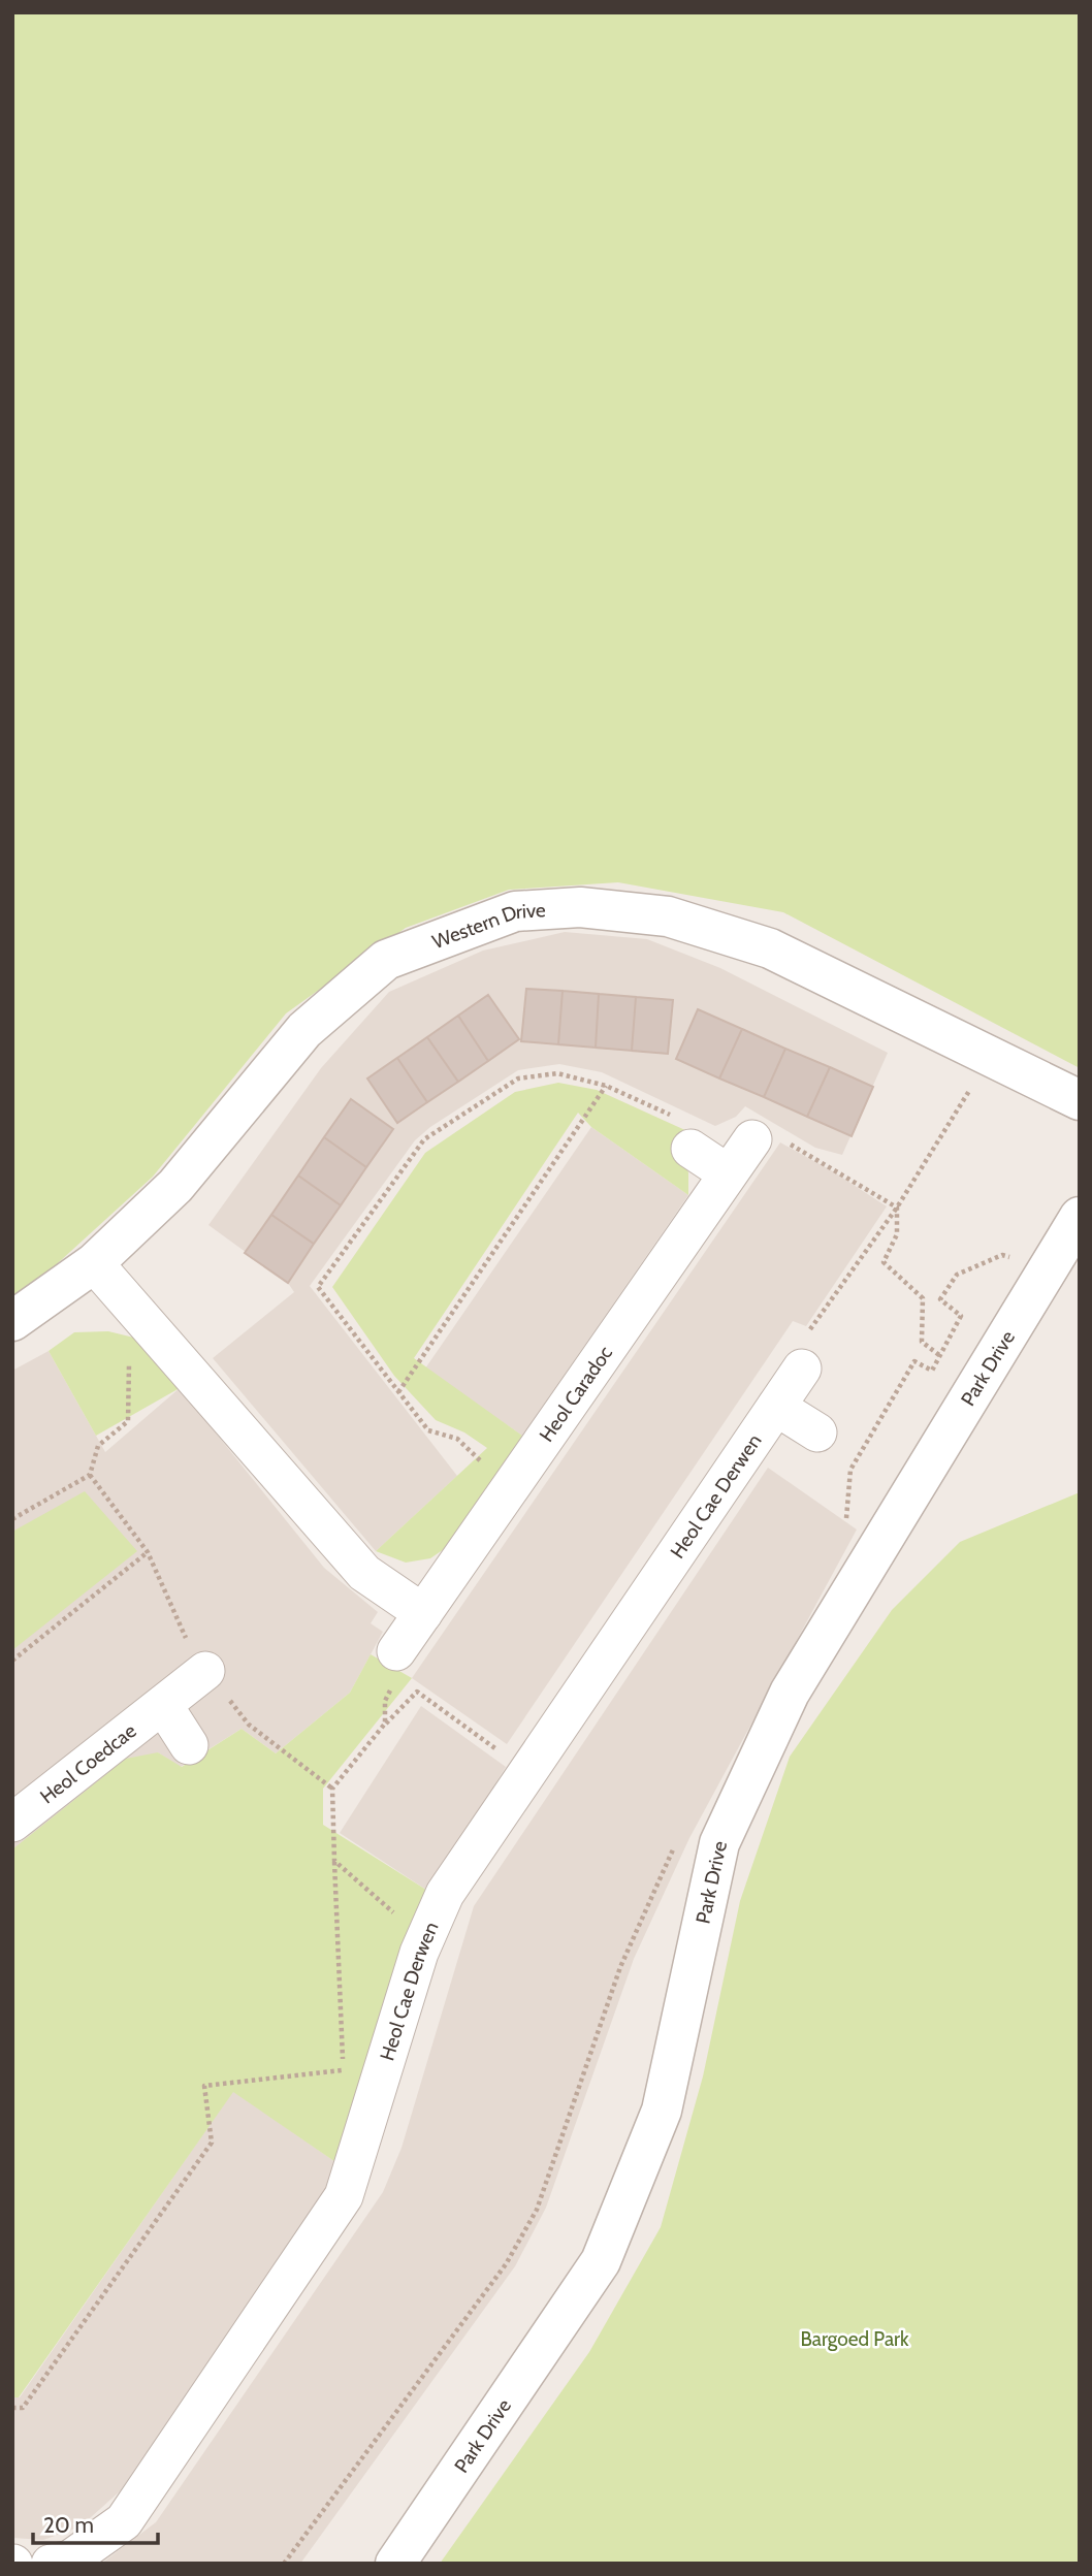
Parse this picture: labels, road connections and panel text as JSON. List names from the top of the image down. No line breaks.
{"streets":{"street":["Western Drive","Park Drive","Heol Caradoc","Heol Cae Derwen","Heol Coedcae"]},"parks":["Bargoed Park"],"scale_bar":"20 m"}
